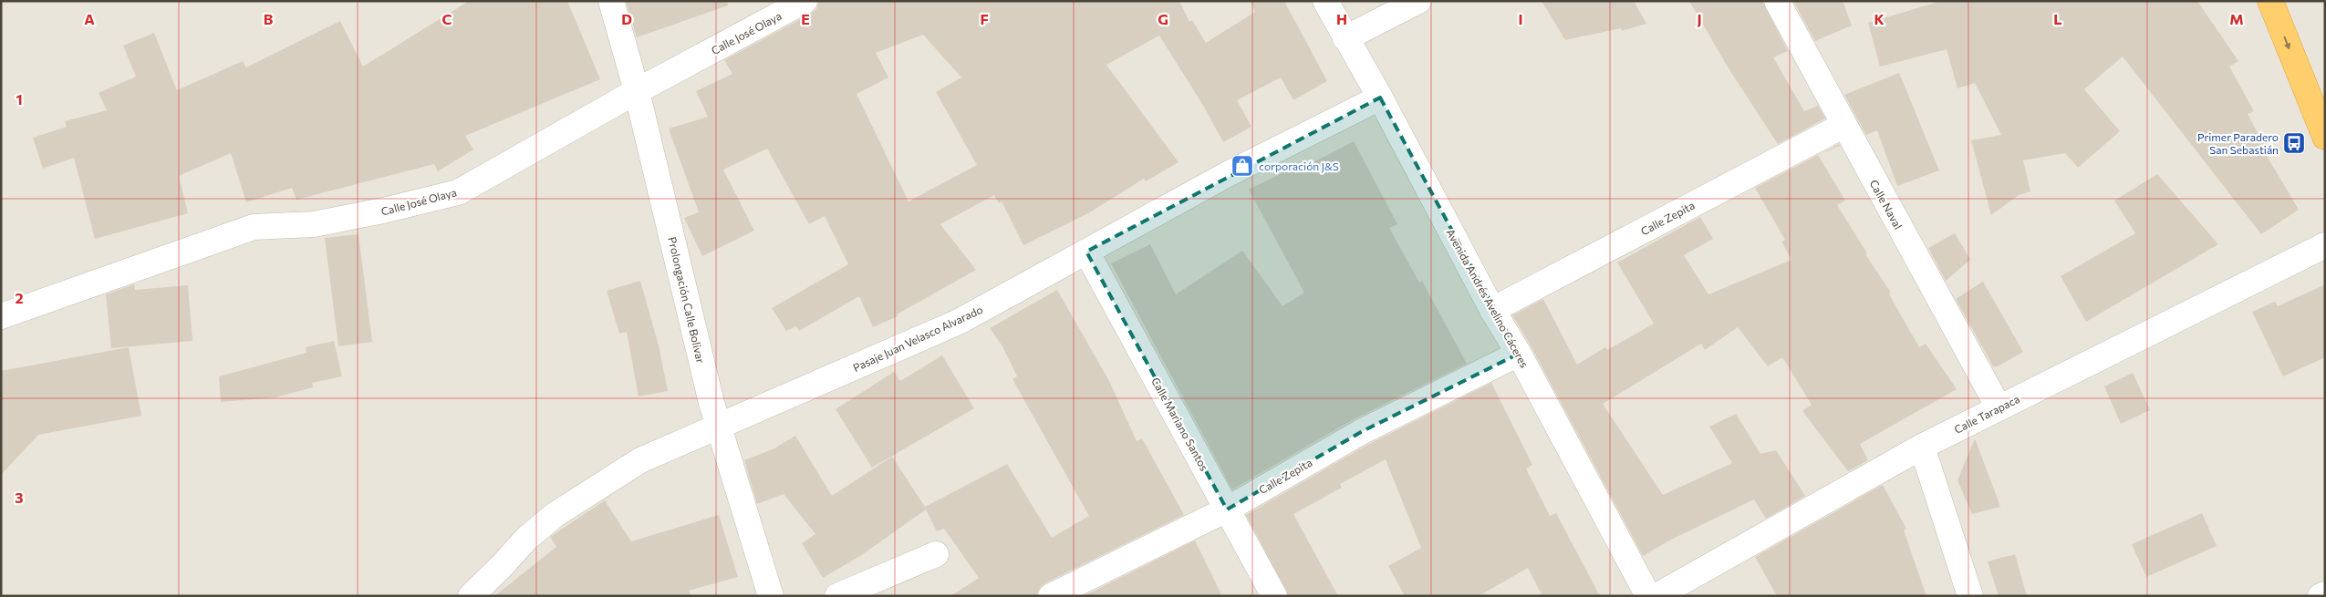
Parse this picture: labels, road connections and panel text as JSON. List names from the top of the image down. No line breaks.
{"streets":{"street":["Calle José Olaya","Calle Naval","Calle Zepita","Avenida Andrés Avelino Cáceres","Prolongación Calle Bolivar","Pasaje Juan Velasco Alvarado","Calle Tarapaca","Calle Mariano Santos"]},"crossings":[["Calle José Olaya","Prolongación Calle Bolivar"],["Calle Naval","Calle Zepita"],["Calle Naval","Calle Tarapaca"],["Calle Zepita","Avenida Andrés Avelino Cáceres"],["Calle Zepita","Calle Mariano Santos"],["Avenida Andrés Avelino Cáceres","Pasaje Juan Velasco Alvarado"],["Prolongación Calle Bolivar","Pasaje Juan Velasco Alvarado"],["Pasaje Juan Velasco Alvarado","Calle Mariano Santos"]],"places":{"bus stop":["Primer Paradero San Sebastián"],"shop":["corporación J&S"]},"grid":{"columns":["A","B","C","D","E","F","G","H","I","J","K","L","M"],"rows":["1","2","3"]}}
